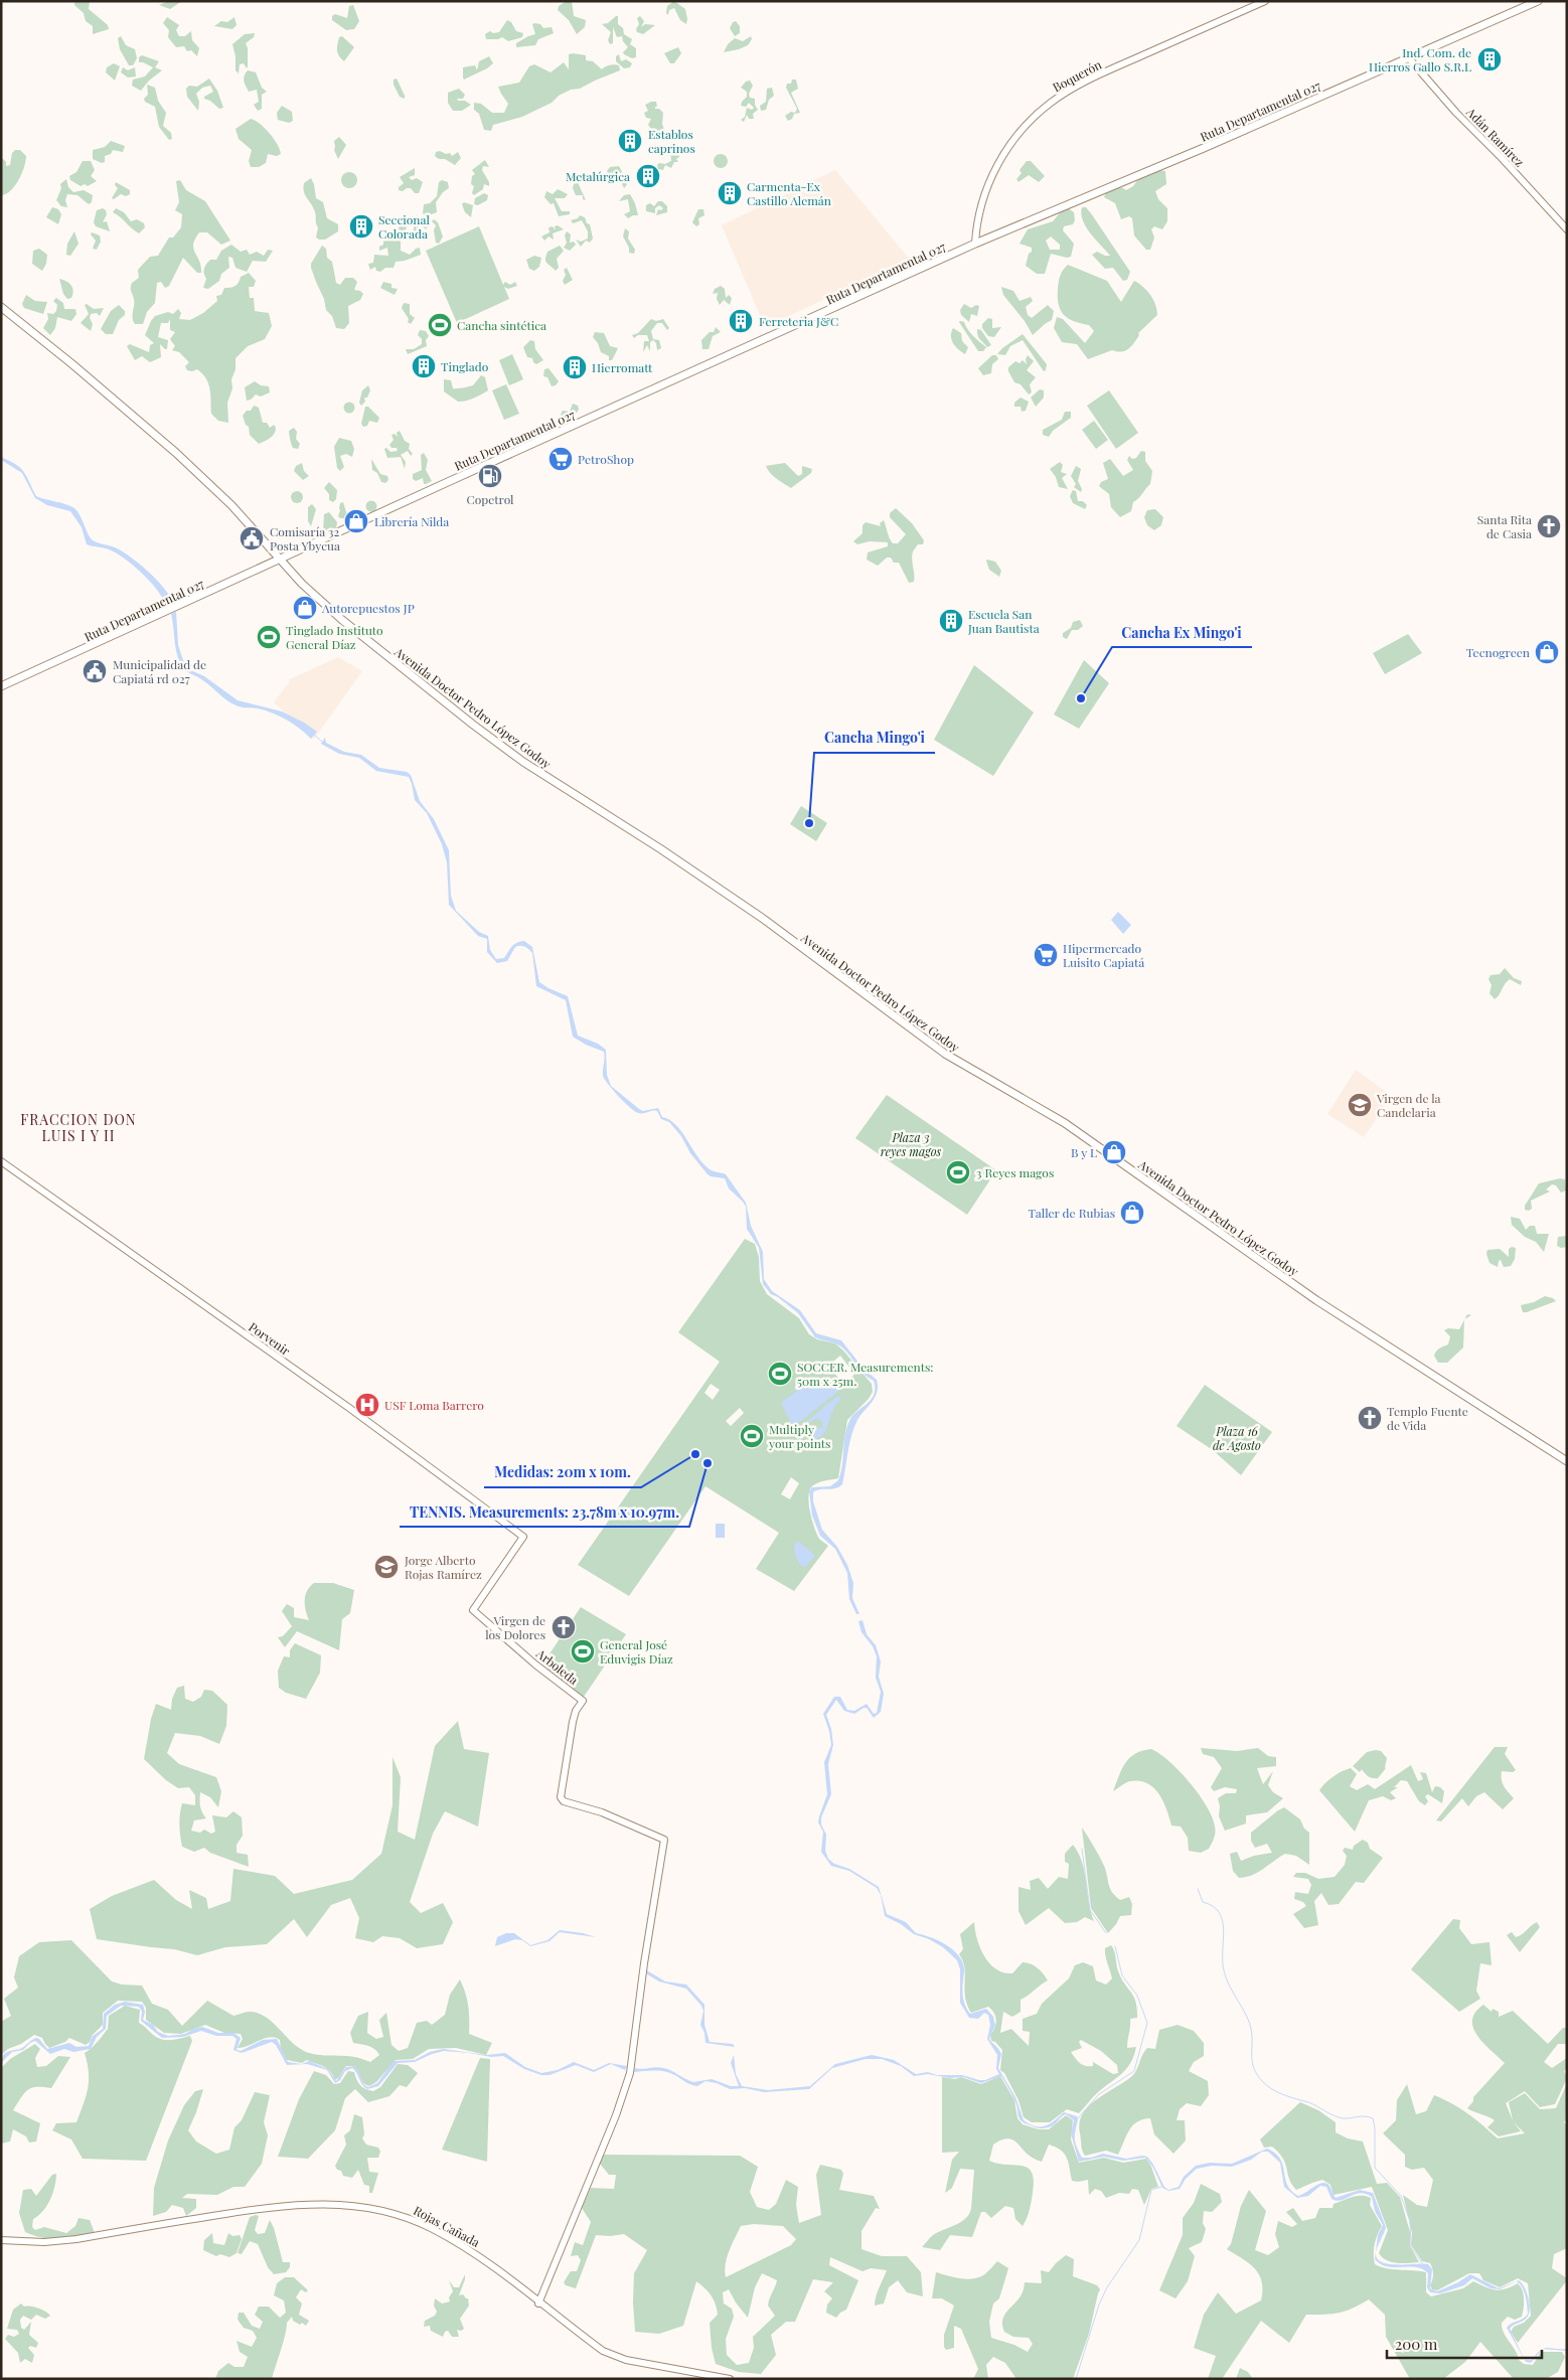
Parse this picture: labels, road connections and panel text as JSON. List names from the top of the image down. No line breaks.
{"streets":{"main road":["Ruta Departamental 027","Avenida Doctor Pedro López Godoy"],"street":["Boquerón","Adán Ramírez","Porvenir","Arboleda","Rojas Cañada"]},"crossings":[["Boquerón","Ruta Departamental 027"],["Ruta Departamental 027","Adán Ramírez"],["Ruta Departamental 027","Avenida Doctor Pedro López Godoy"],["Porvenir","Arboleda"],["Arboleda","Rojas Cañada"]],"districts":["FRACCION DON LUIS I Y II"],"parks":["Plaza 3 reyes magos","Plaza 16 de Agosto"],"places":{"building":["Ind. Com. de Hierros Gallo S.R.L","Establos caprinos","Metalúrgica","Carmenta-Ex Castillo Alemán","Seccional Colorada","Ferreteria J&C","Tinglado","Hierromatt","Escuela San Juan Bautista"],"sports":["Cancha sintética","Tinglado Instituto General Díaz","3 Reyes magos","SOCCER. Measurements: 50m x 25m.","Multiply your points","General José Eduvigis Díaz"],"supermarket":["PetroShop","Hipermercado Luisito Capiatá"],"fuel station":["Copetrol"],"shop":["Librería Nilda","Autorepuestos JP","Tecnogreen","B y L","Taller de Rubias"],"church":["Santa Rita de Casia","Templo Fuente de Vida","Virgen de los Dolores"],"public building":["Comisaría 32 Posta Ybycua","Municipalidad de Capiatá rd 027"],"other":["Cancha Ex Mingo'i","Cancha Mingo'i","Medidas: 20m x 10m.","TENNIS. Measurements: 23.78m x 10.97m."],"school or university":["Virgen de la Candelaria","Jorge Alberto Rojas Ramírez"],"hospital":["USF Loma Barrero"]},"scale_bar":"200 m"}
